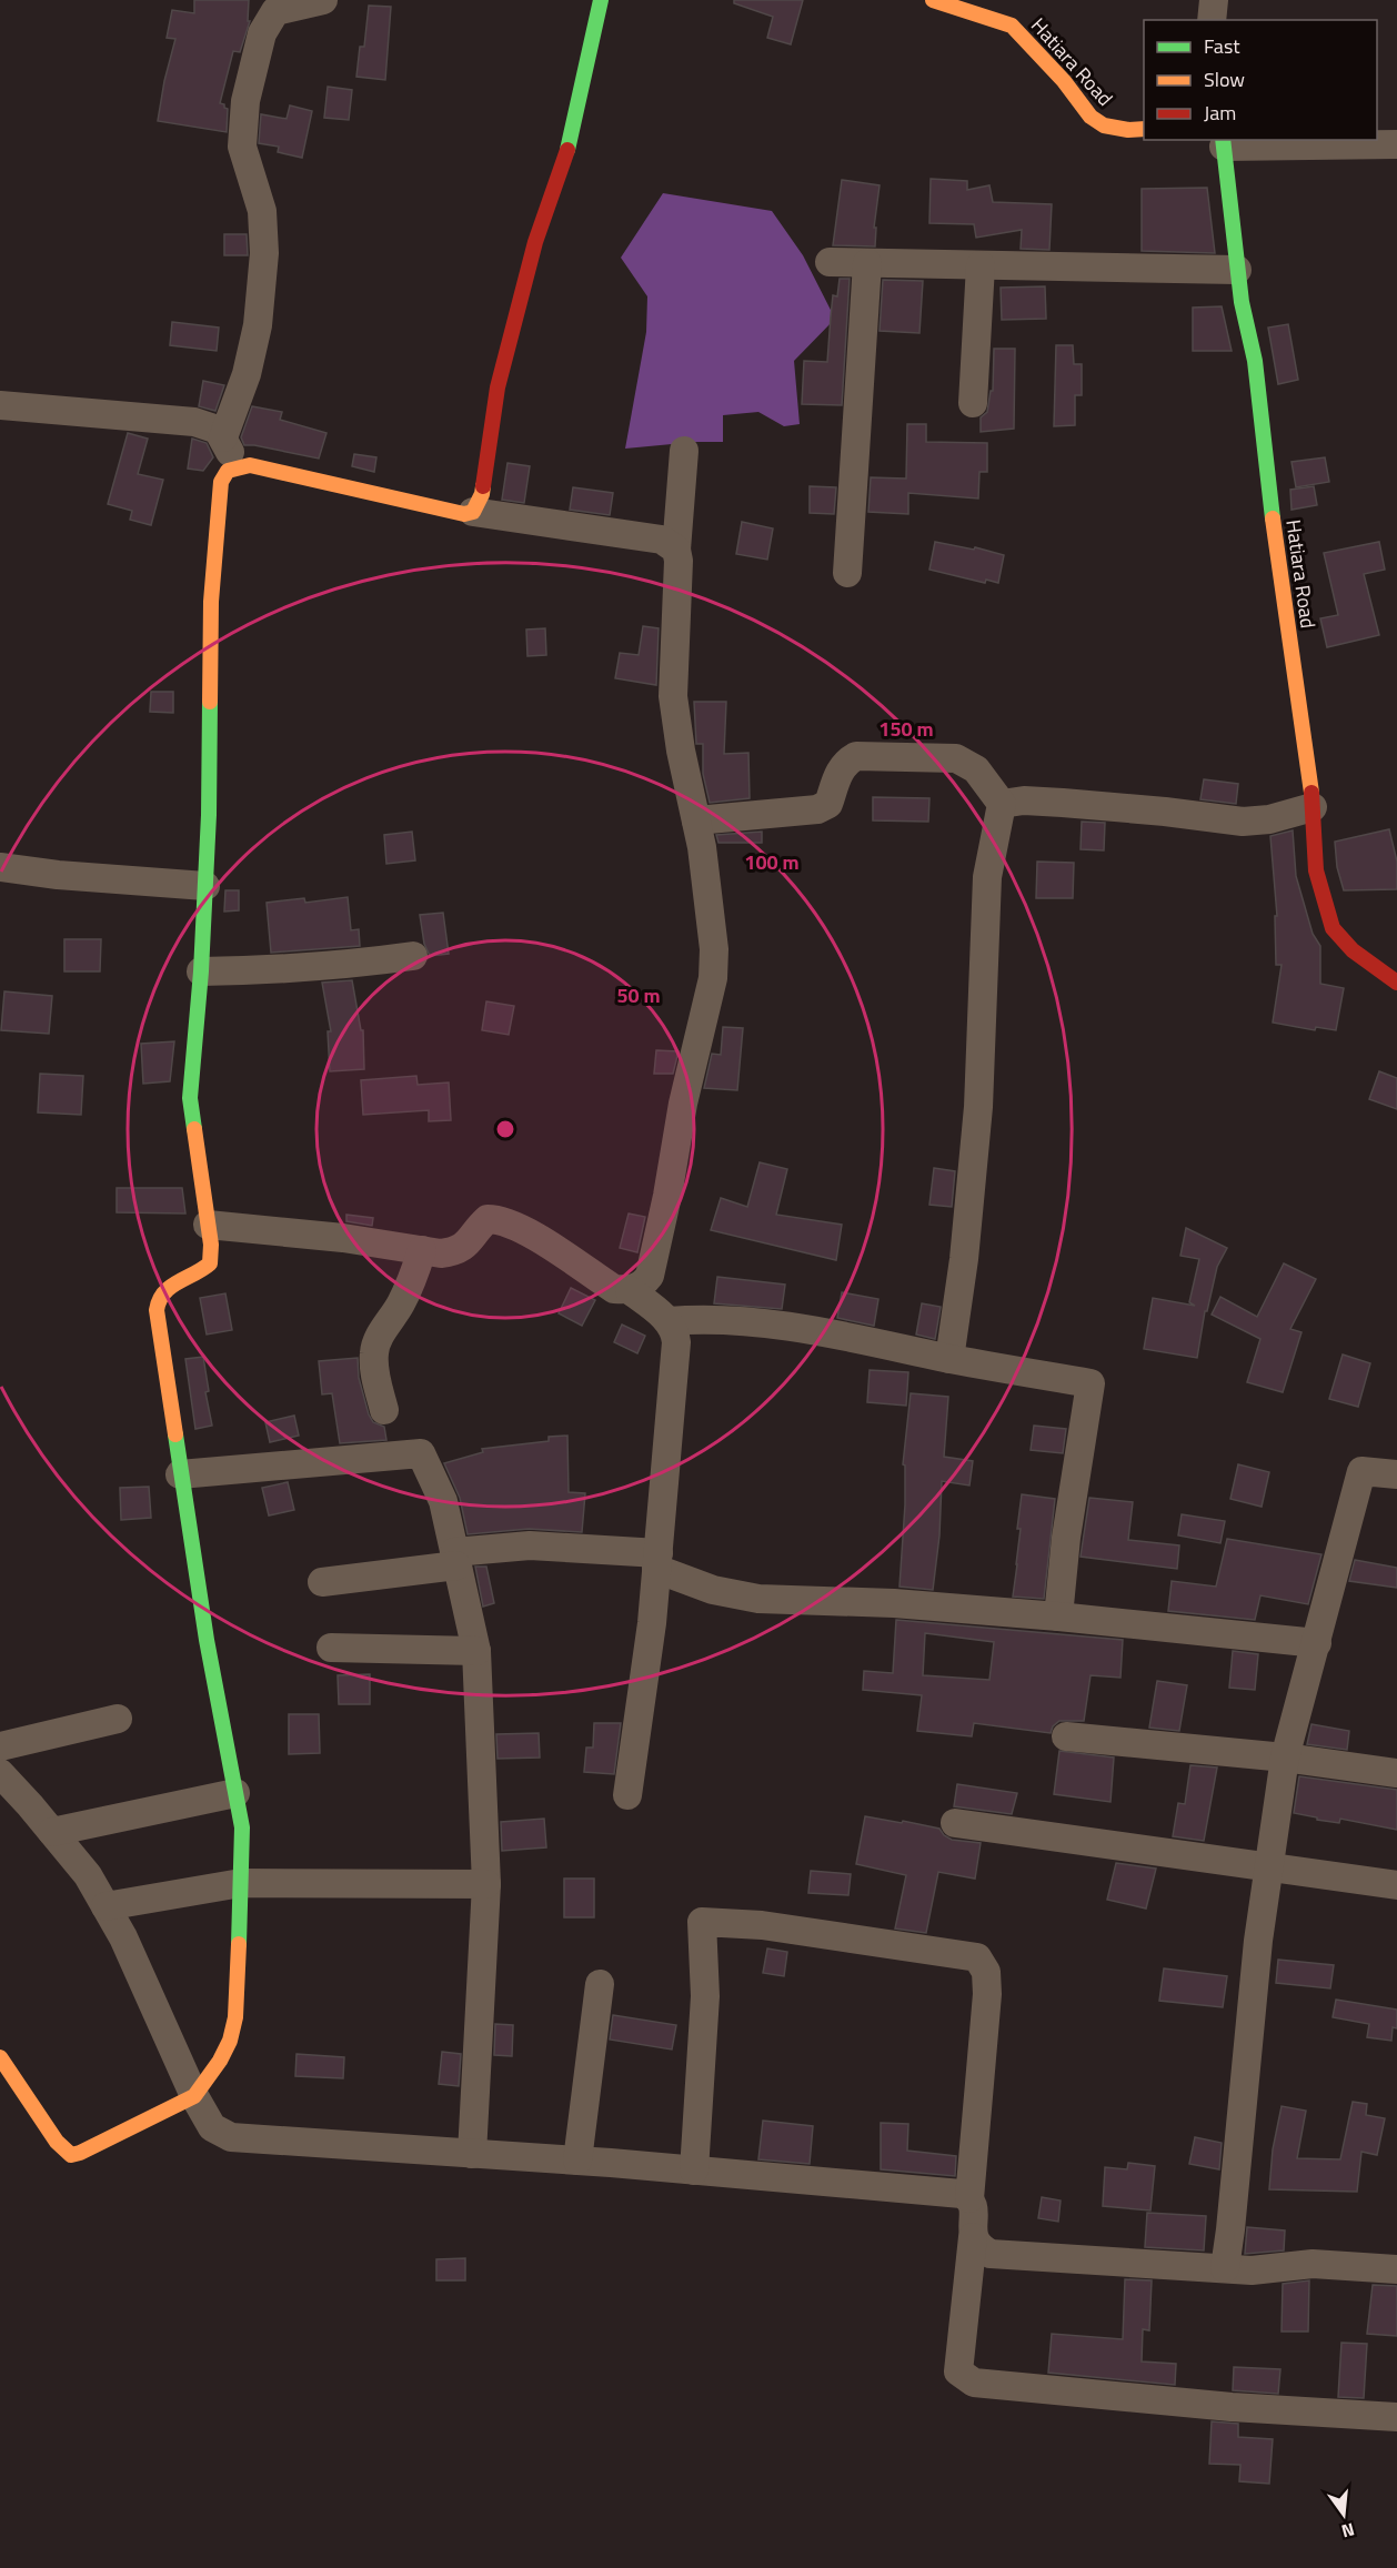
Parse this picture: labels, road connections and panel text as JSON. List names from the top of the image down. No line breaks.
{"streets":{"street":["Hatiara Road"]},"legend":["Fast","Slow","Jam"],"north":"bottom","rings":["150 m","100 m","50 m"]}
